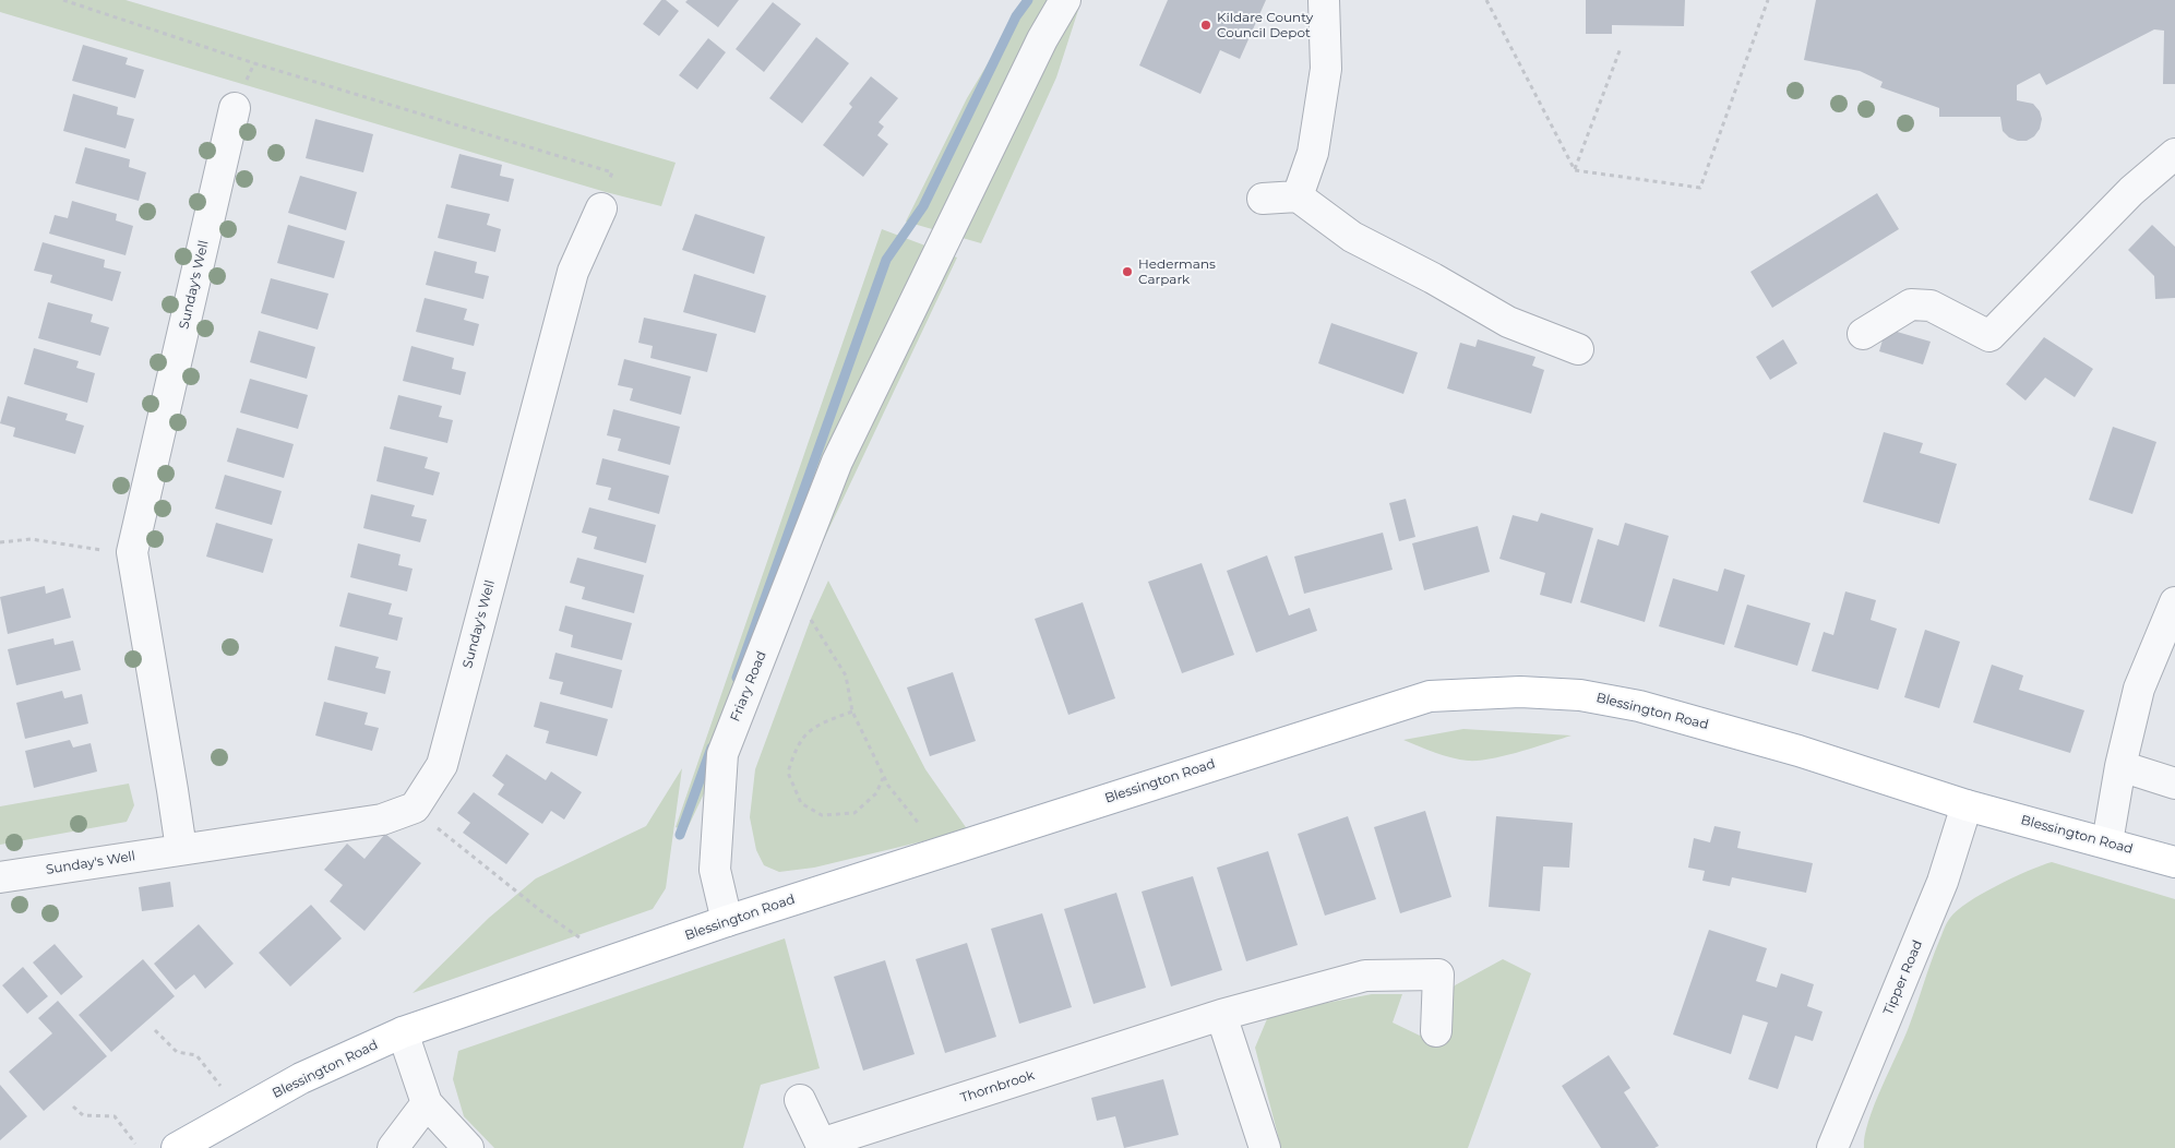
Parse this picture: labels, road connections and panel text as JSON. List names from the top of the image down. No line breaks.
{"streets":{"main road":["Blessington Road"],"street":["Sunday's Well","Friary Road","Tipper Road","Thornbrook"]},"crossings":[["Friary Road","Blessington Road"],["Blessington Road","Tipper Road"]],"places":["Kildare County Council Depot","Hedermans Carpark"]}
